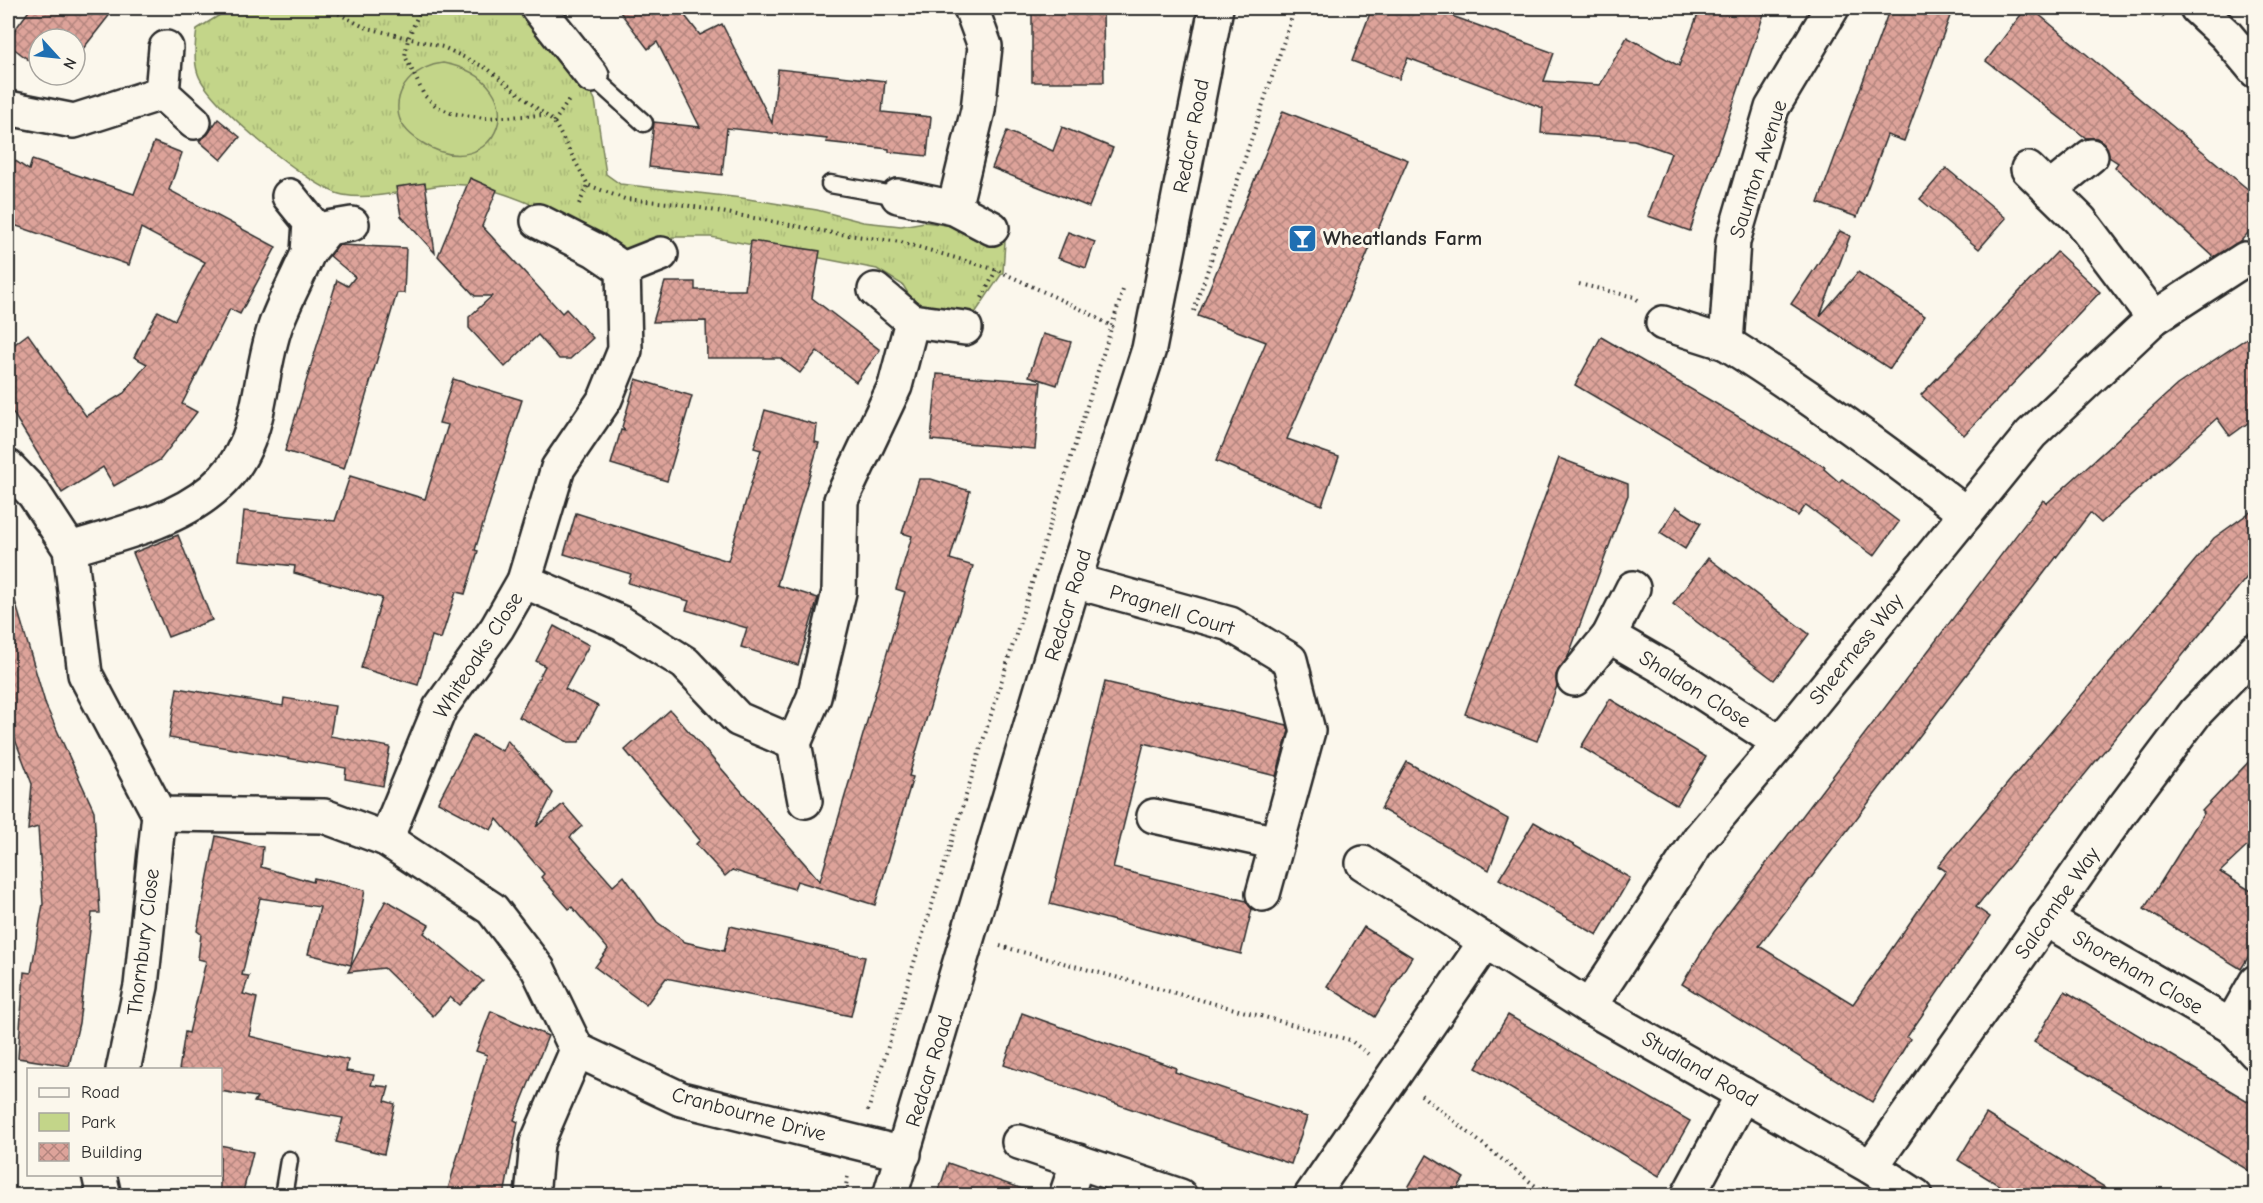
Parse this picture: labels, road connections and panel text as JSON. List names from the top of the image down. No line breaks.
{"streets":{"street":["Redcar Road","Saunton Avenue","Pragnell Court","Sheerness Way","Whiteoaks Close","Shaldon Close","Salcombe Way","Thornbury Close","Shoreham Close","Studland Road","Cranbourne Drive"]},"crossings":[["Redcar Road","Pragnell Court"],["Redcar Road","Cranbourne Drive"],["Sheerness Way","Shaldon Close"],["Sheerness Way","Studland Road"],["Salcombe Way","Shoreham Close"],["Salcombe Way","Studland Road"]],"places":{"bar":["Wheatlands Farm"]},"legend":["Road","Park","Building"],"north":"bottom right"}
